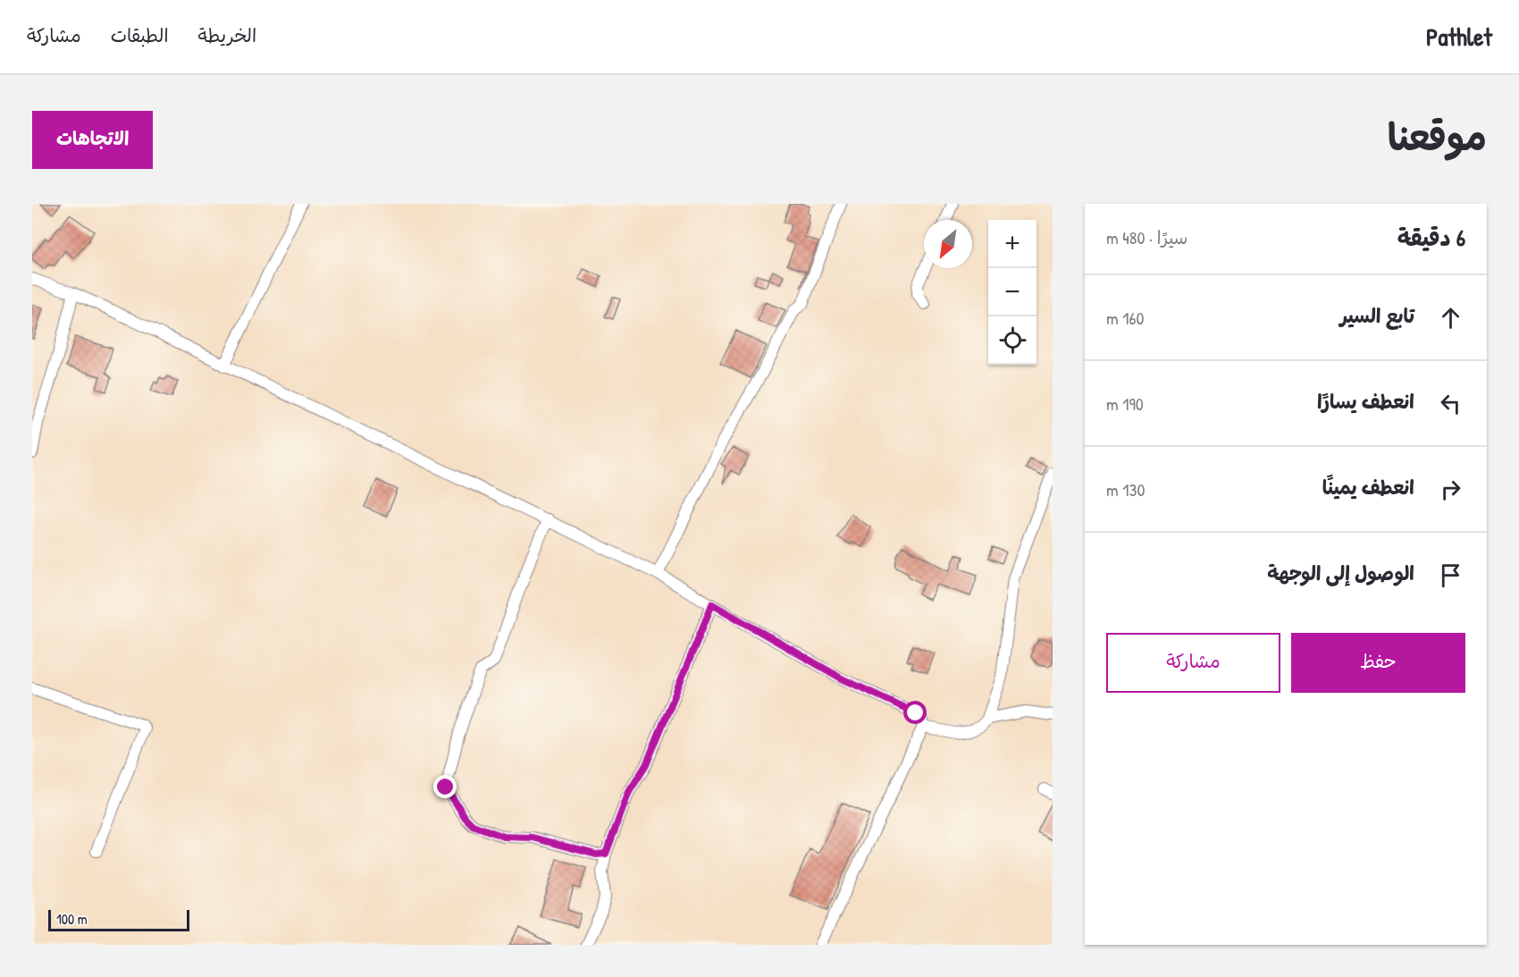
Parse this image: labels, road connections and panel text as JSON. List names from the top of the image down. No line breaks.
{"scale_bar":"100 m","north":"bottom left","page":{"header":"Pathlet","nav":["الخريطة","الطبقات","مشاركة"],"title":"موقعنا","buttons":["الاتجاهات",["حفظ","مشاركة"]],"heading":["6 دقيقة","سيرًا · 480 m"],"map_buttons":["+","−"],"list":[["تابع السير","160 m"],["انعطف يسارًا","190 m"],["انعطف يمينًا","130 m"],"الوصول إلى الوجهة"],"scale":"100 m"}}
